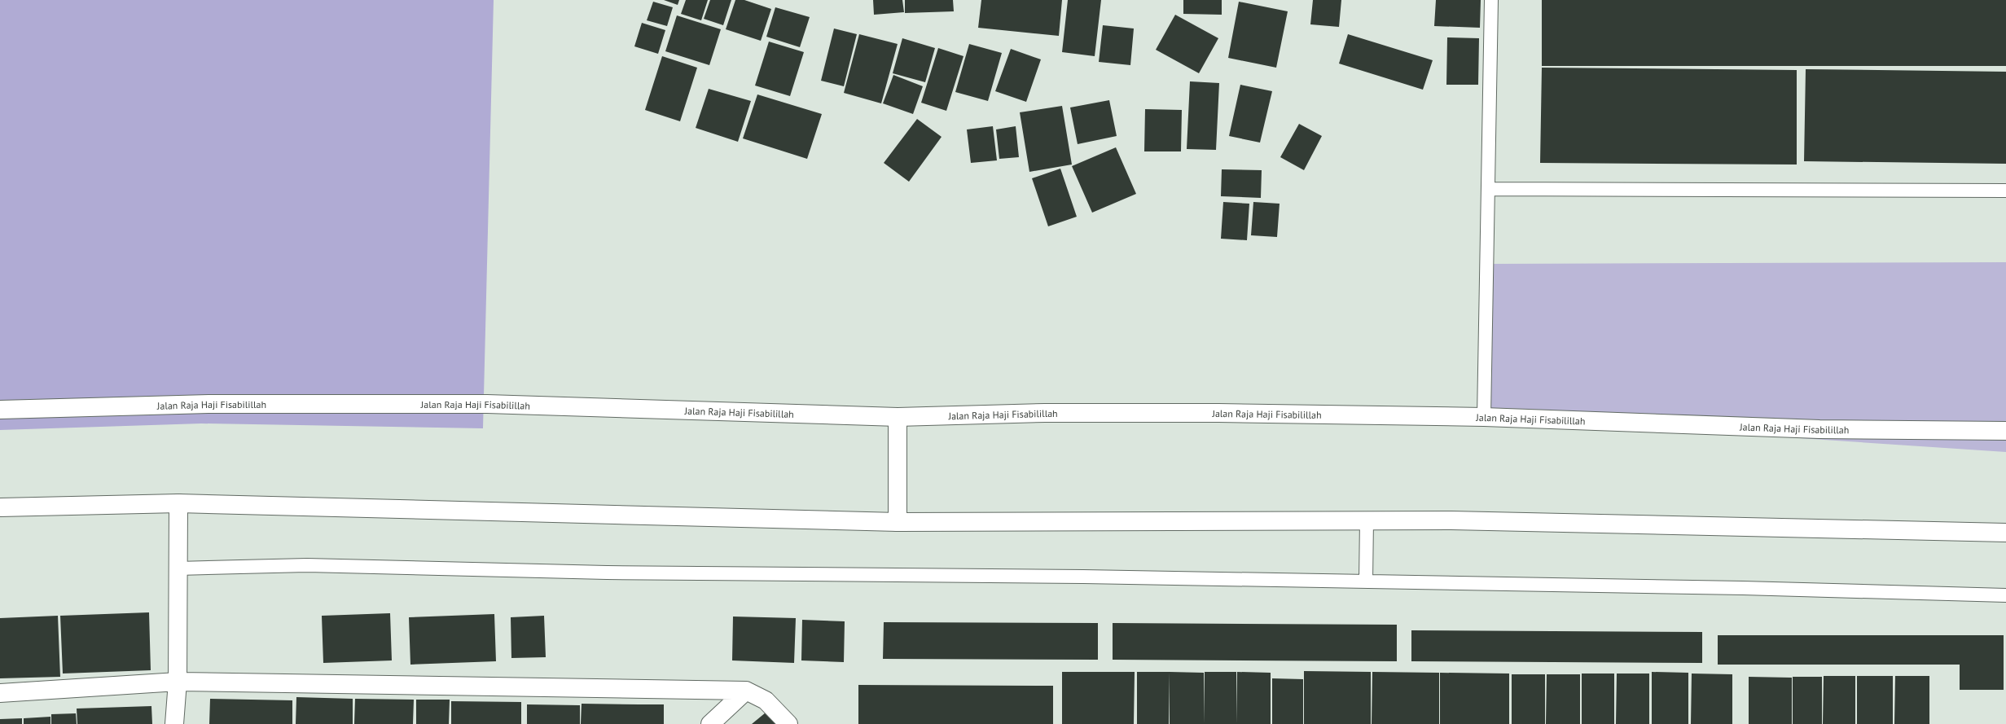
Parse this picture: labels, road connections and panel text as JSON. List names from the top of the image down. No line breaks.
{"streets":{"main road":["Jalan Raja Haji Fisabilillah"]}}
